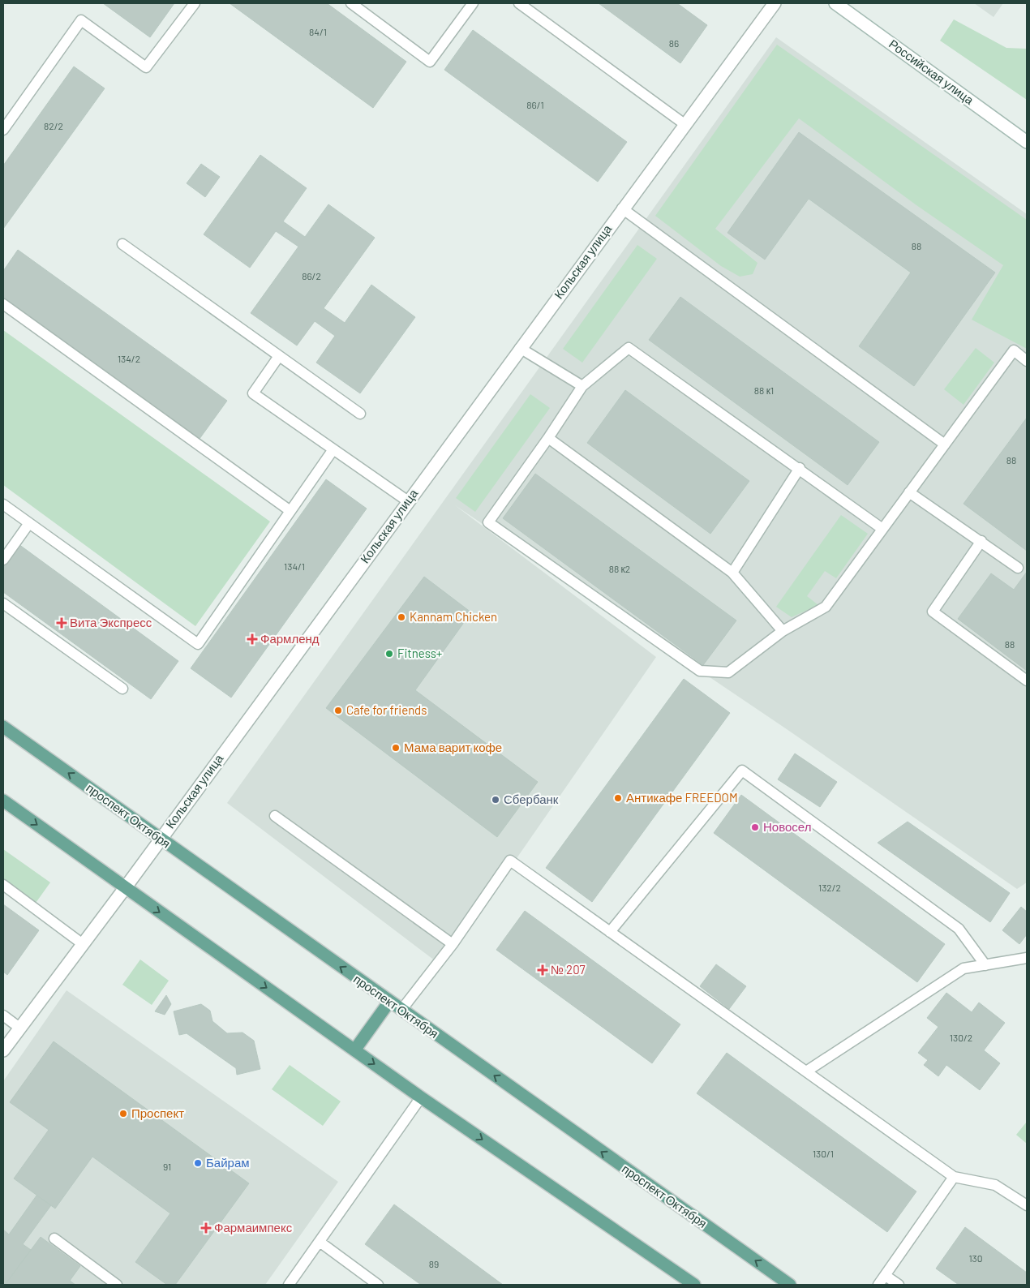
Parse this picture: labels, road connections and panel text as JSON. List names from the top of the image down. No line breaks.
{"streets":{"main road":["проспект Октября"],"street":["Российская улица","Кольская улица"]},"crossings":[["Кольская улица","проспект Октября"]],"places":{"other":["Kannam Chicken","Fitness+","Cafe for friends","Мама варит кофе","Антикафе FREEDOM","Сбербанк","Новосел","Проспект","Байрам"],"health":["Вита Экспресс","Фармленд","№ 207","Фармаимпекс"]},"house_numbers":["84/1","86","86/1","82/2","88","86/2","134/2","88 к1","88","134/1","88 к2","88","132/2","130/2","130/1","91","130","89"]}
